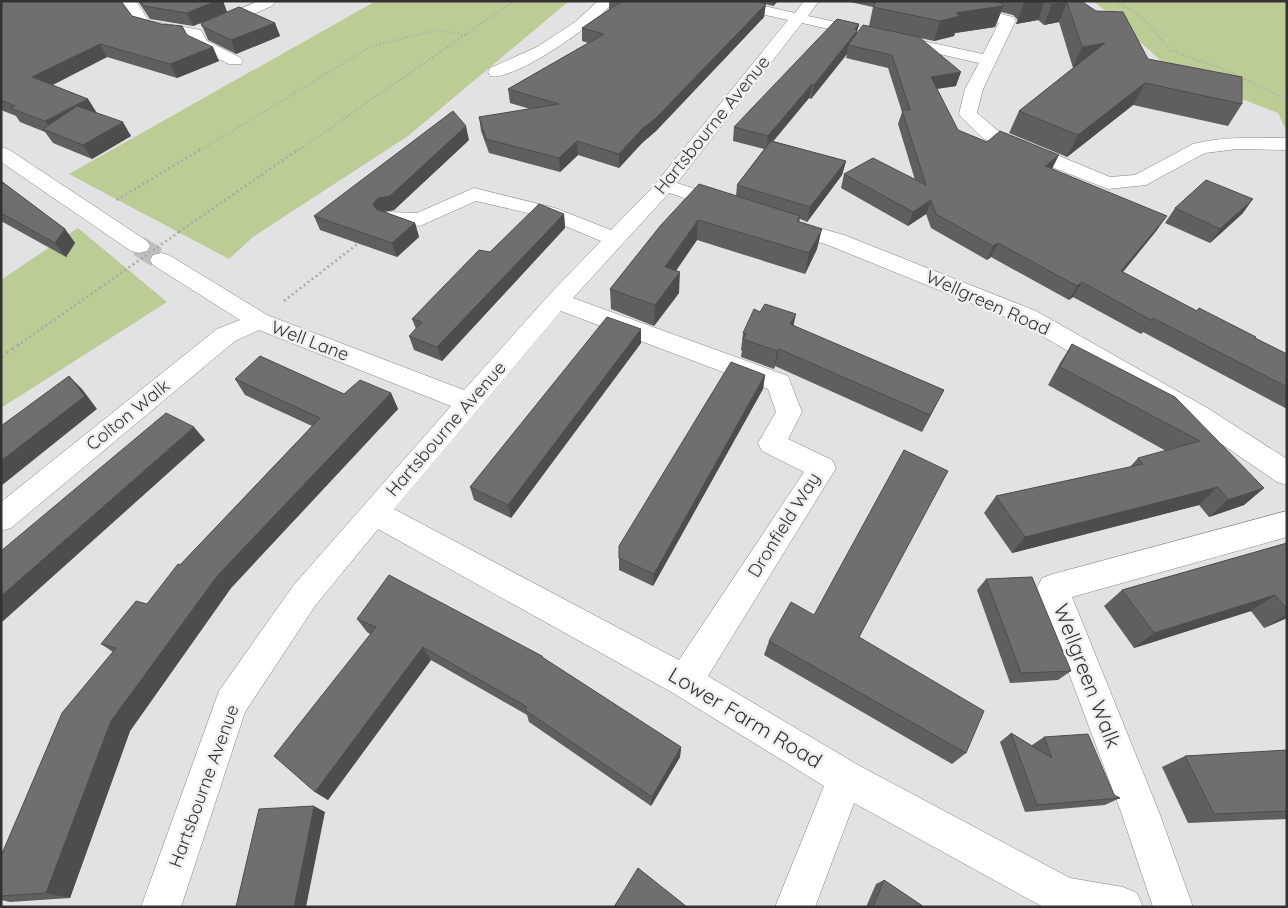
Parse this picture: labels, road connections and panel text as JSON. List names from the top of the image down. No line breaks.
{"streets":{"street":["Hartsbourne Avenue","Wellgreen Road","Well Lane","Colton Walk","Dronfield Way","Wellgreen Walk","Lower Farm Road"]},"crossings":[["Hartsbourne Avenue","Wellgreen Road"],["Hartsbourne Avenue","Well Lane"],["Hartsbourne Avenue","Dronfield Way"],["Hartsbourne Avenue","Lower Farm Road"],["Well Lane","Colton Walk"],["Dronfield Way","Lower Farm Road"]]}
